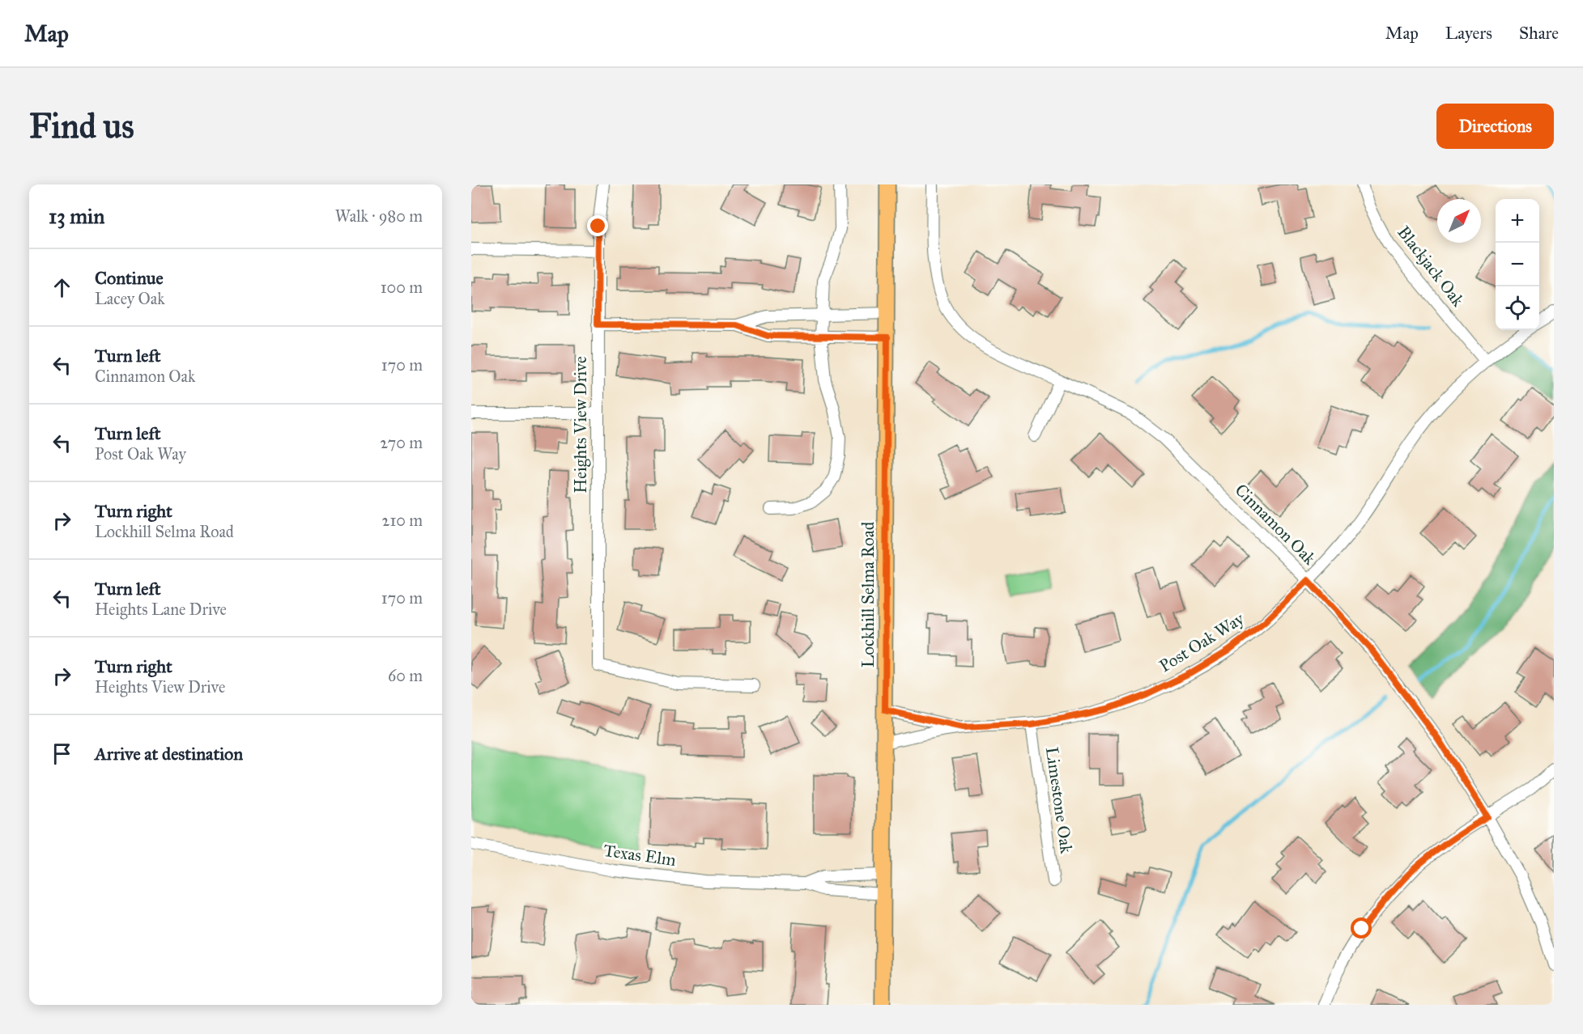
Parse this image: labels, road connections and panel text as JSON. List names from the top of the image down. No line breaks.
{"streets":{"main road":["Lockhill Selma Road"],"street":["Blackjack Oak","Heights View Drive","Cinnamon Oak","Post Oak Way","Limestone Oak","Texas Elm"]},"crossings":[["Blackjack Oak","Post Oak Way"],["Cinnamon Oak","Post Oak Way"],["Lockhill Selma Road","Post Oak Way"],["Lockhill Selma Road","Texas Elm"],["Post Oak Way","Limestone Oak"]],"north":"top right","page":{"header":"Map","nav":["Map","Layers","Share"],"buttons":"Directions","title":"Find us","heading":["13 min","Walk · 980 m"],"map_buttons":["+","−"],"list":[["Continue","Lacey Oak","100 m"],["Turn left","Cinnamon Oak","170 m"],["Turn left","Post Oak Way","270 m"],["Turn right","Lockhill Selma Road","210 m"],["Turn left","Heights Lane Drive","170 m"],["Turn right","Heights View Drive","60 m"],"Arrive at destination"]}}
